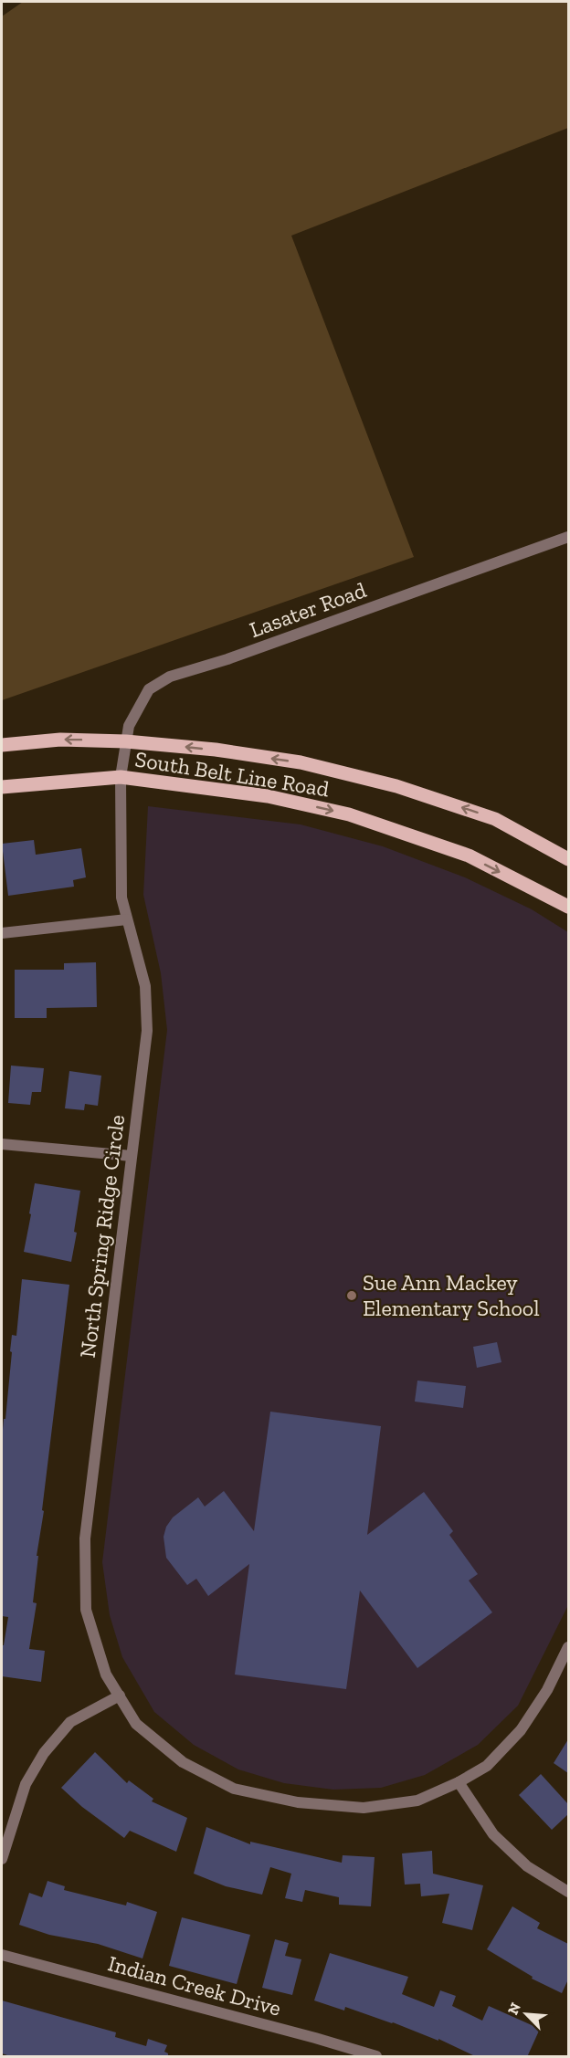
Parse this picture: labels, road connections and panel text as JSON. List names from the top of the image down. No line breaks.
{"streets":{"main road":["South Belt Line Road"],"street":["Lasater Road","North Spring Ridge Circle","Indian Creek Drive"]},"crossings":[["Lasater Road","South Belt Line Road"],["Lasater Road","North Spring Ridge Circle"],["South Belt Line Road","North Spring Ridge Circle"]],"places":["Sue Ann Mackey Elementary School"],"north":"top left"}
